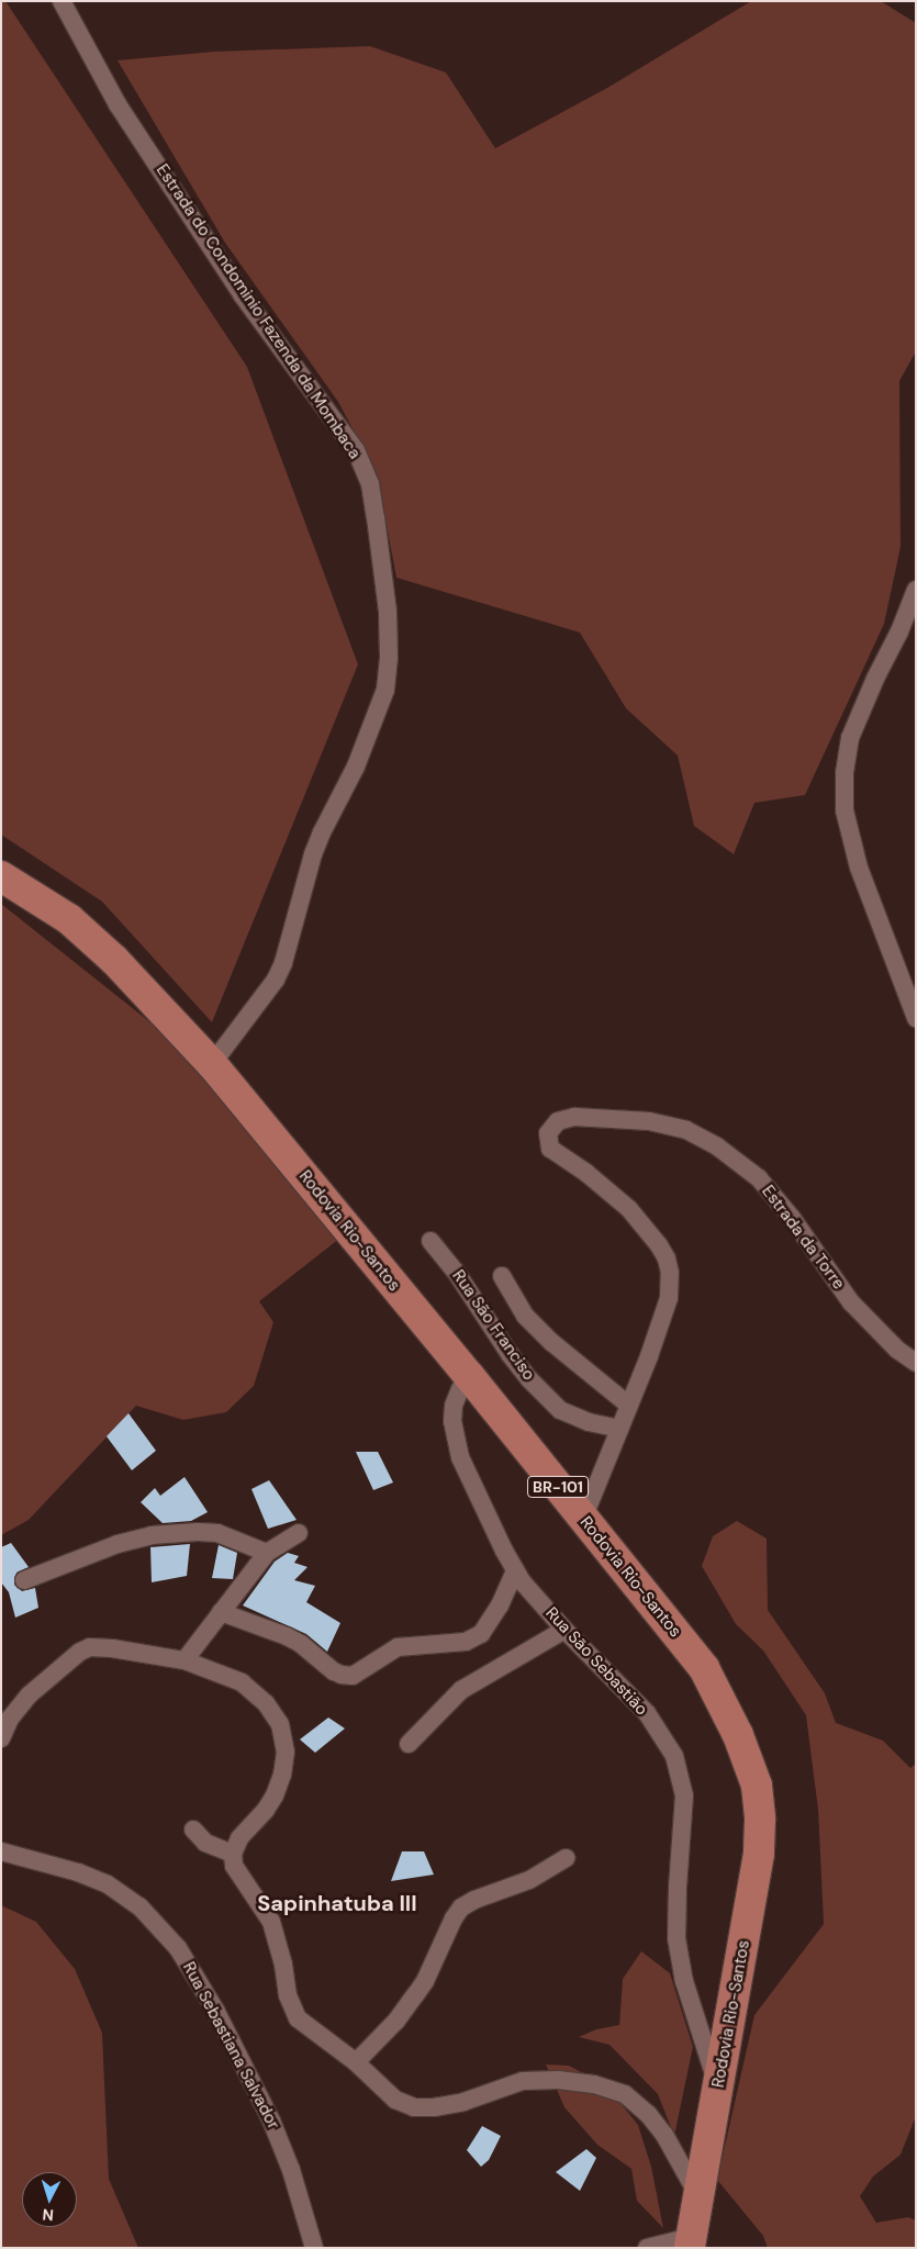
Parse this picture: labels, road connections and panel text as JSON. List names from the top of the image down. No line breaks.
{"streets":{"highway":["Rodovia Rio-Santos","BR-101"],"street":["Estrada do Condominio Fazenda da Mombaca","Estrada da Torre","Rua São Franciso","Rua São Sebastião","Rua Sebastiana Salvador"]},"crossings":[["Estrada do Condominio Fazenda da Mombaca","Rodovia Rio-Santos"],["Rodovia Rio-Santos","Estrada da Torre"],["Rodovia Rio-Santos","Rua São Sebastião"],["Estrada da Torre","Rua São Franciso"]],"districts":["Sapinhatuba III"],"north":"bottom"}
